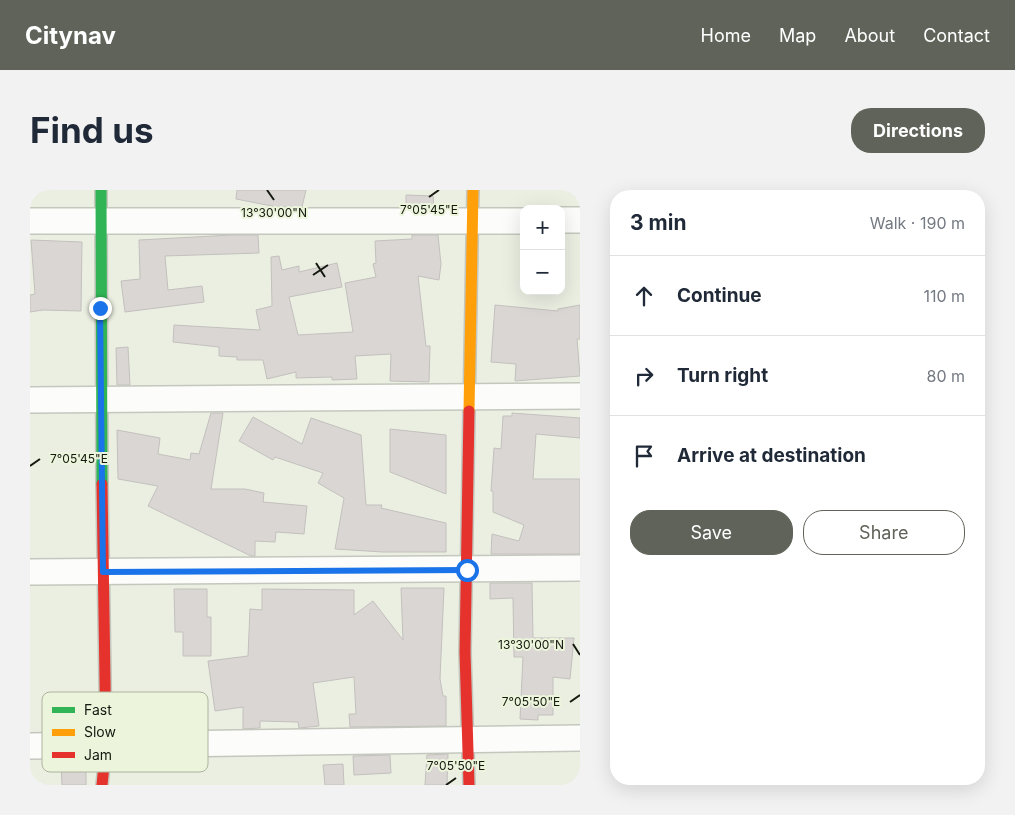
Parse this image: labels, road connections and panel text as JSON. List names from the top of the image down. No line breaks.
{"legend":["Fast","Slow","Jam"],"page":{"header":"Citynav","nav":["Home","Map","About","Contact"],"buttons":["Directions",["Save","Share"]],"title":"Find us","heading":["3 min","Walk · 190 m"],"map_buttons":["+","−"],"list":[["Continue","110 m"],["Turn right","80 m"],"Arrive at destination"]},"coordinates":["7°05'45\"E","13°30'00\"N","7°05'50\"E"]}
